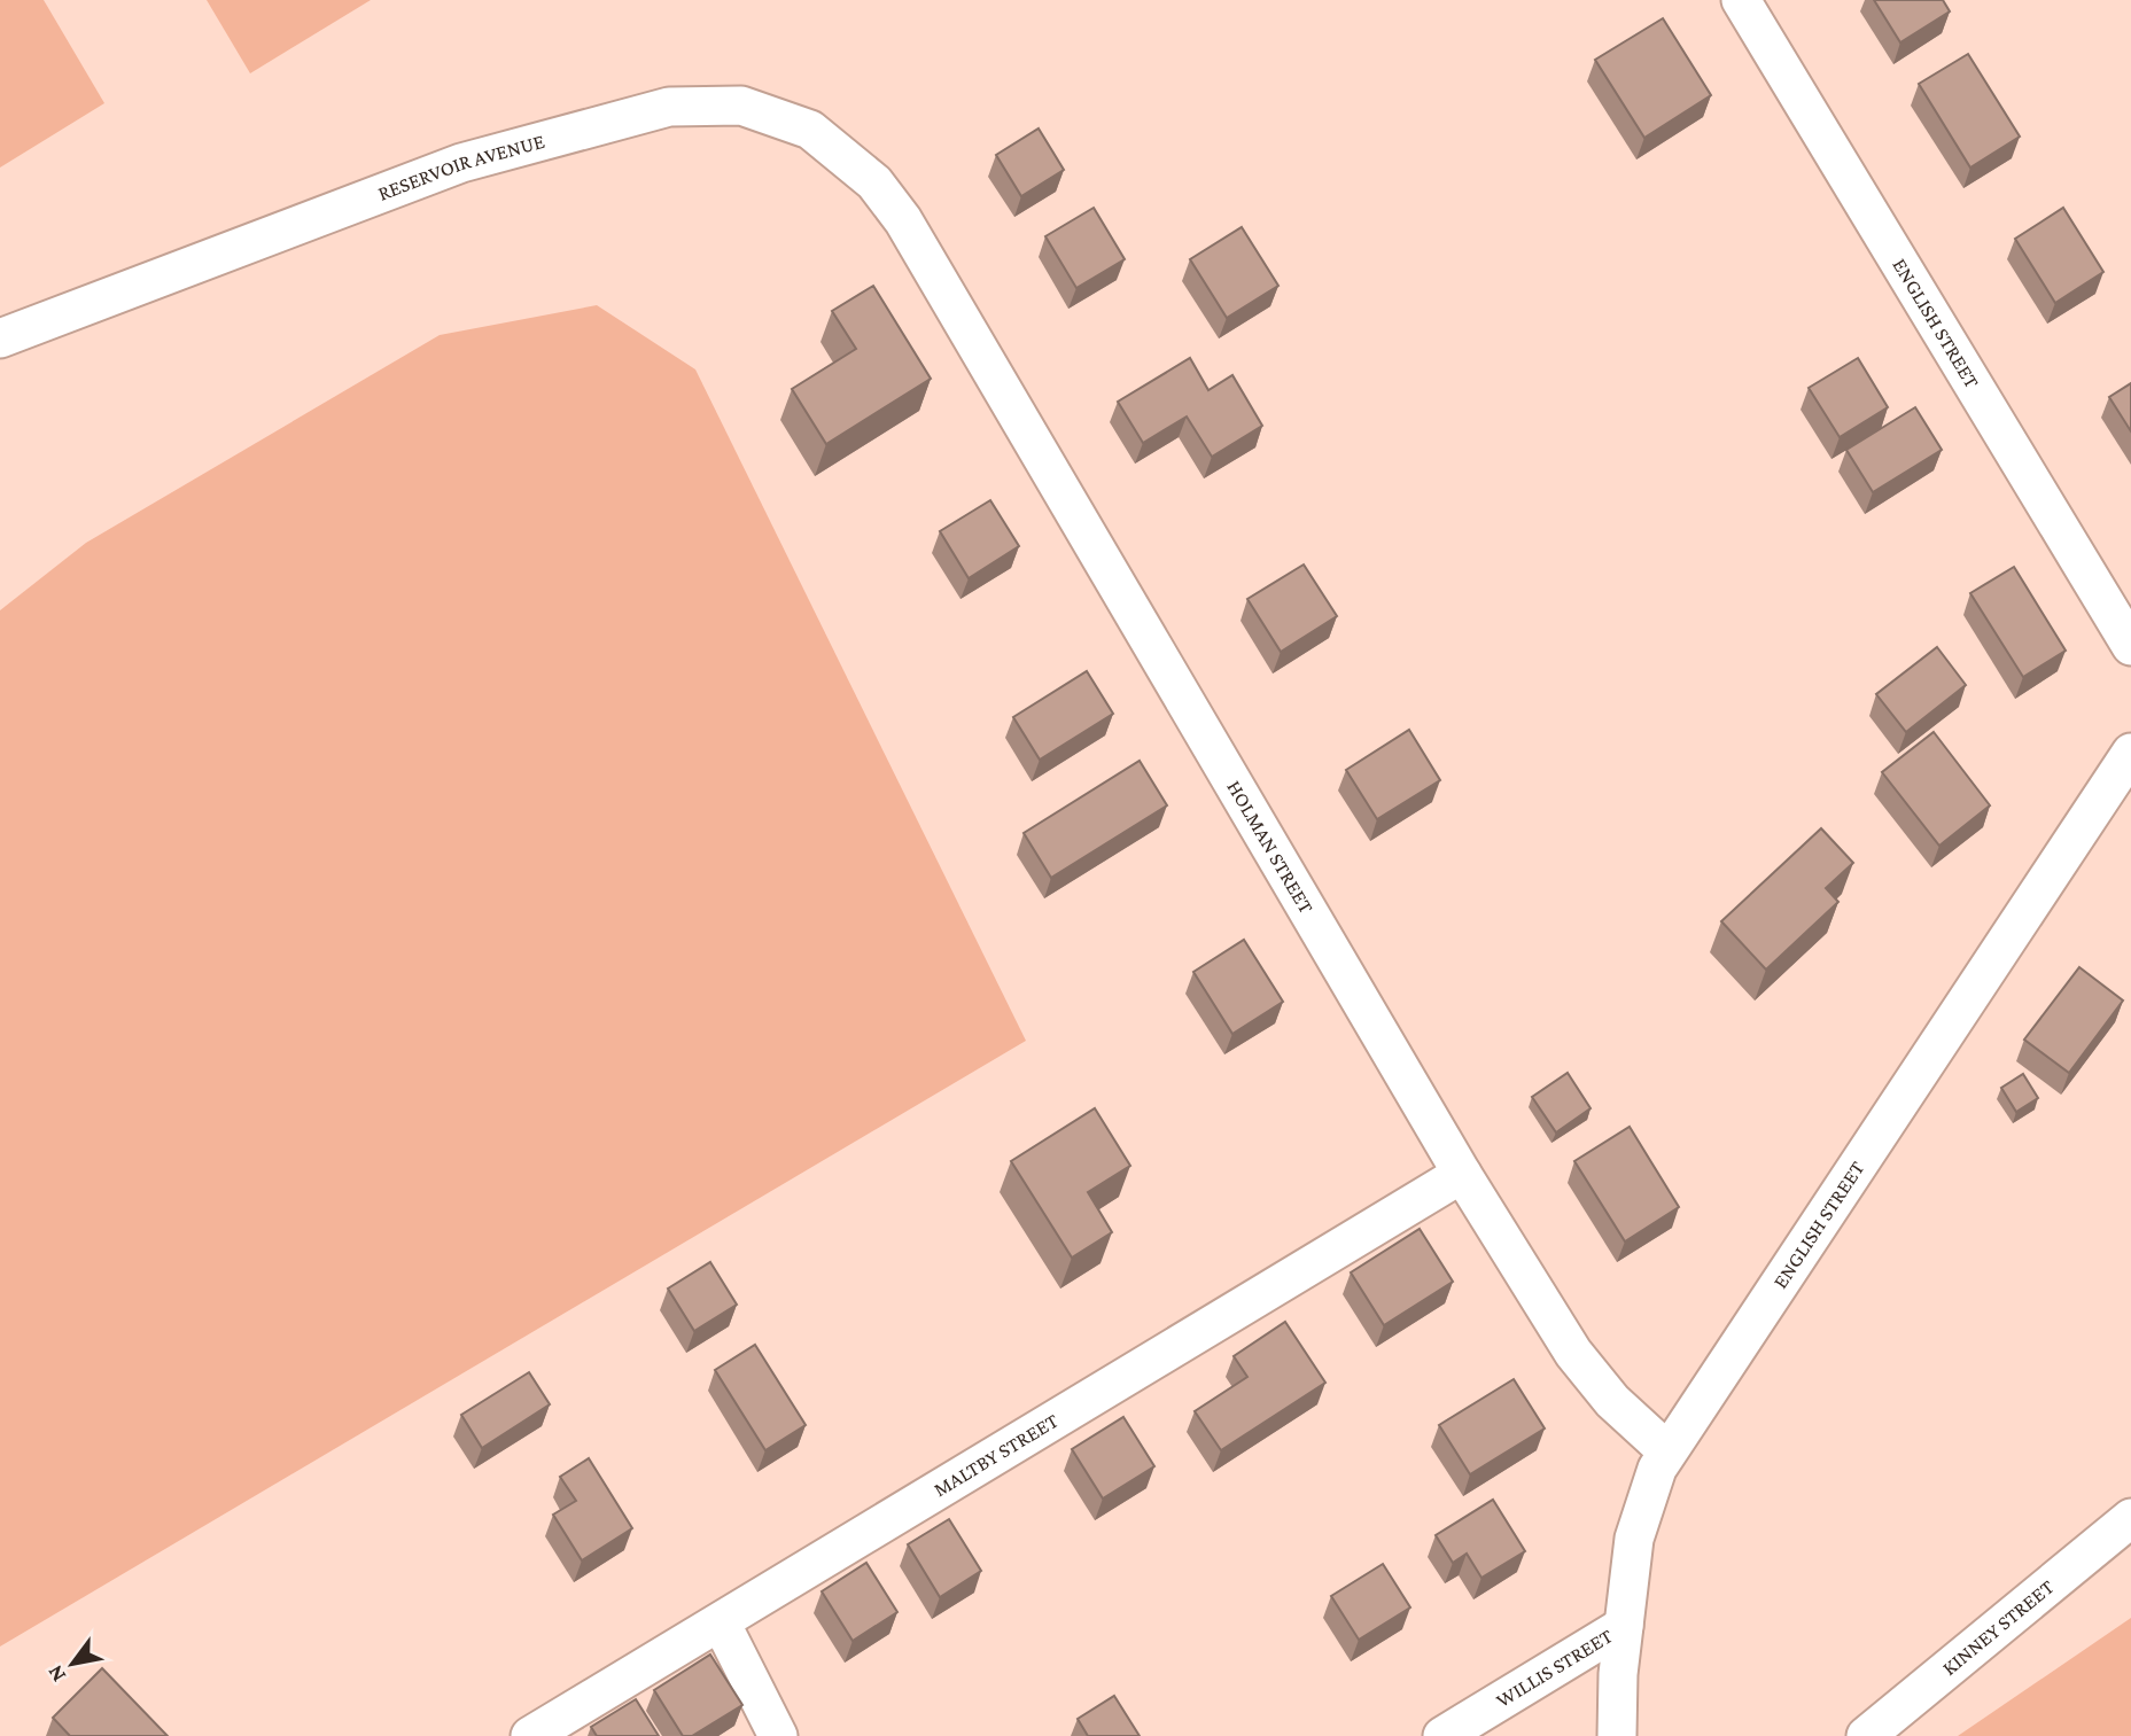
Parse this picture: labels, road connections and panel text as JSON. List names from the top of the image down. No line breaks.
{"streets":{"street":["RESERVOIR AVENUE","ENGLISH STREET","HOLMAN STREET","MALTBY STREET","KINNEY STREET","WILLIS STREET"]},"crossings":[["RESERVOIR AVENUE","HOLMAN STREET"],["ENGLISH STREET","HOLMAN STREET"],["ENGLISH STREET","WILLIS STREET"],["HOLMAN STREET","MALTBY STREET"]],"north":"bottom left"}
